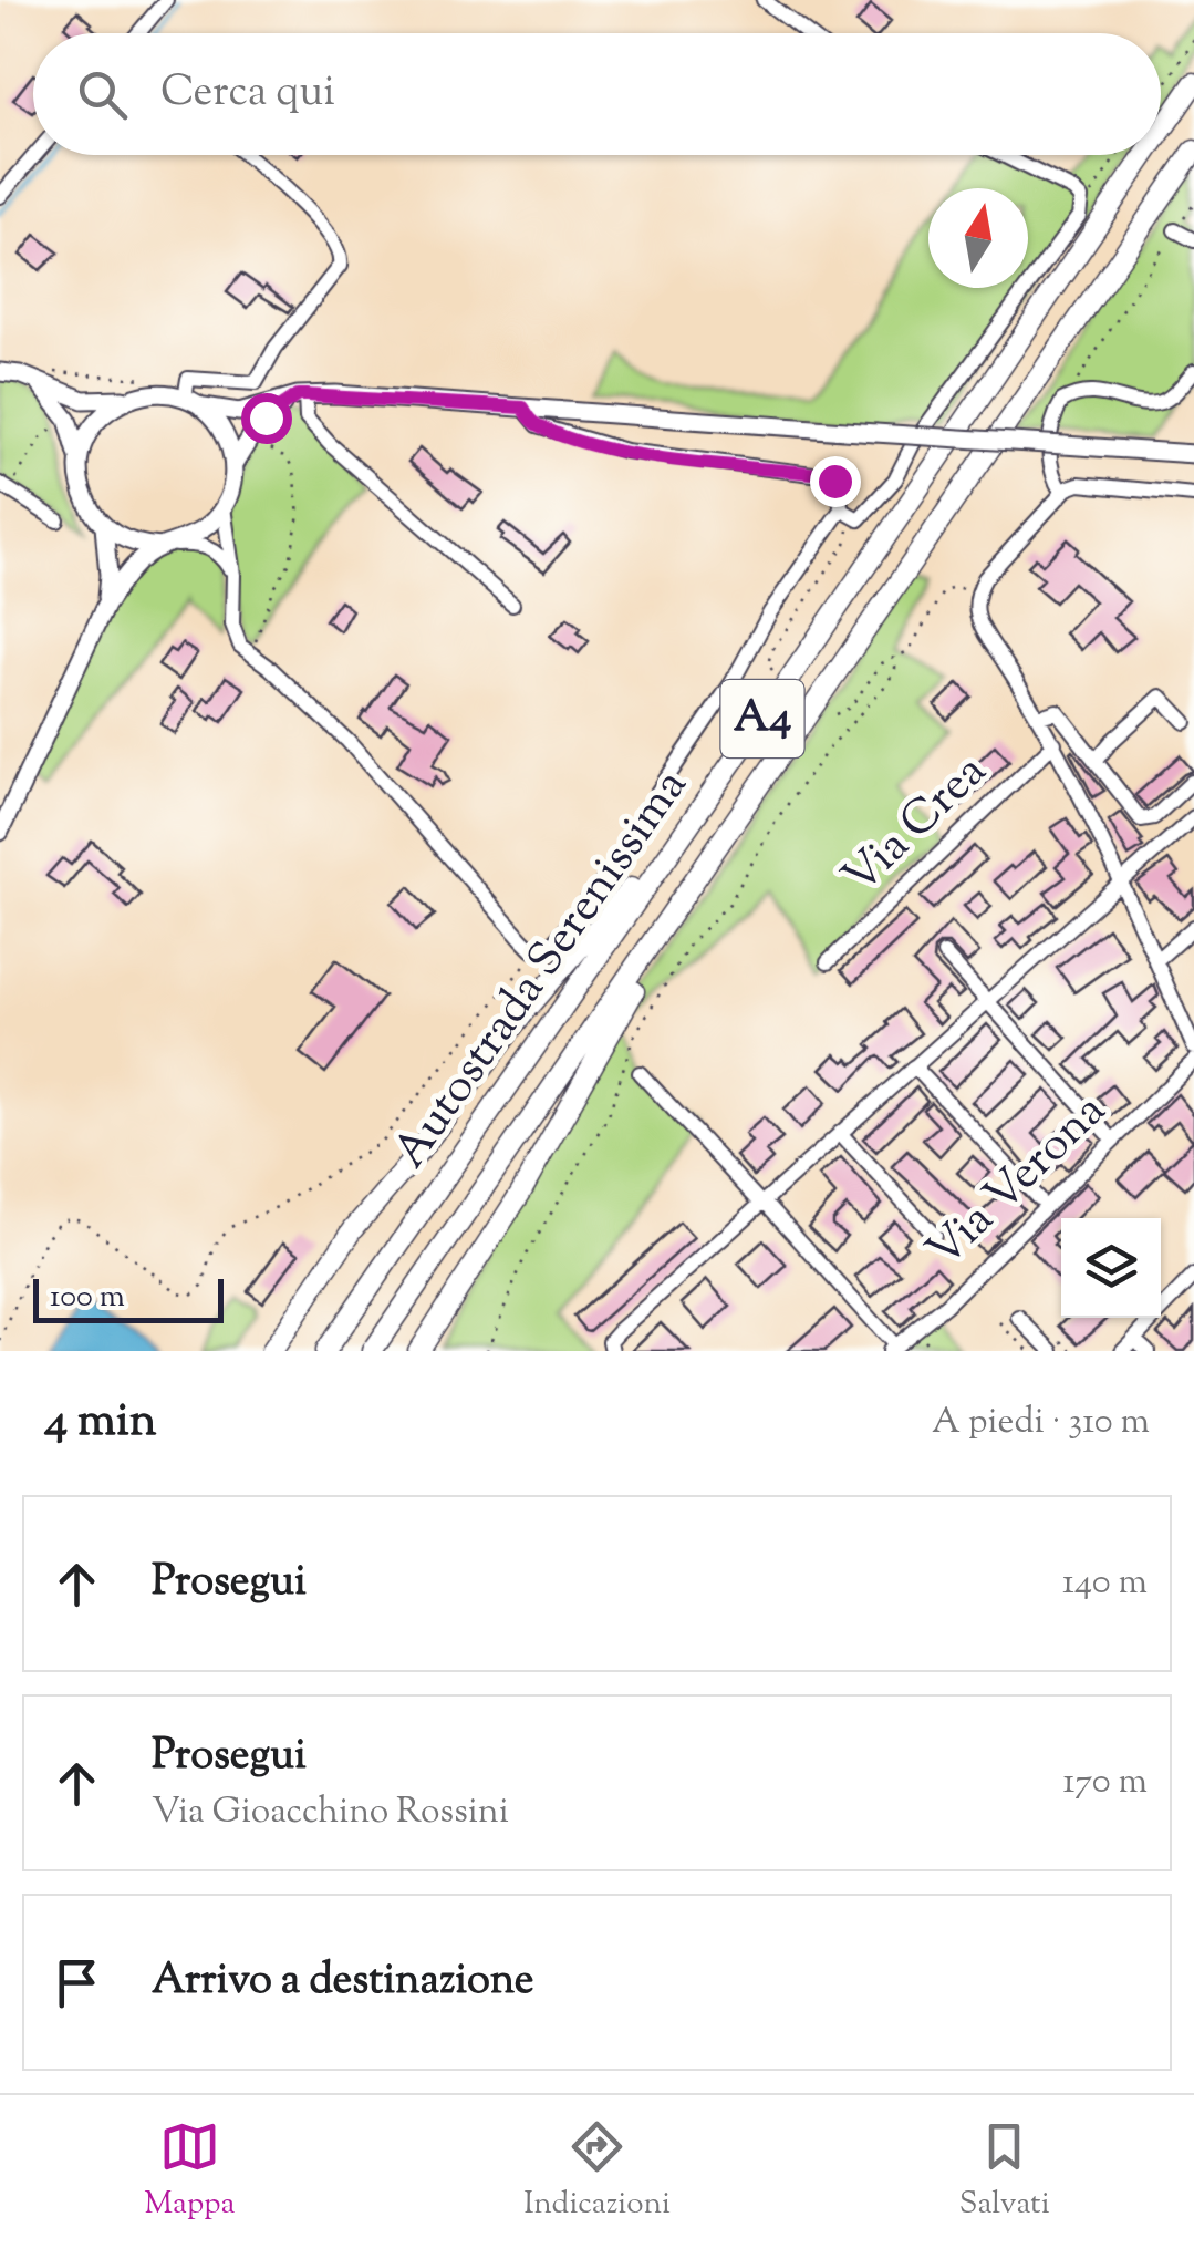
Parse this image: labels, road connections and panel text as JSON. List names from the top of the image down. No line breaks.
{"streets":{"highway":["A4","Autostrada Serenissima"],"street":["Via Crea","Via Verona"]},"scale_bar":"100 m","north":"top","page":{"search":"Cerca qui","scale":"100 m","heading":["4 min","A piedi · 310 m"],"list":[["Prosegui","140 m"],["Prosegui","Via Gioacchino Rossini","170 m"],"Arrivo a destinazione"],"nav":["Mappa","Indicazioni","Salvati"]}}
